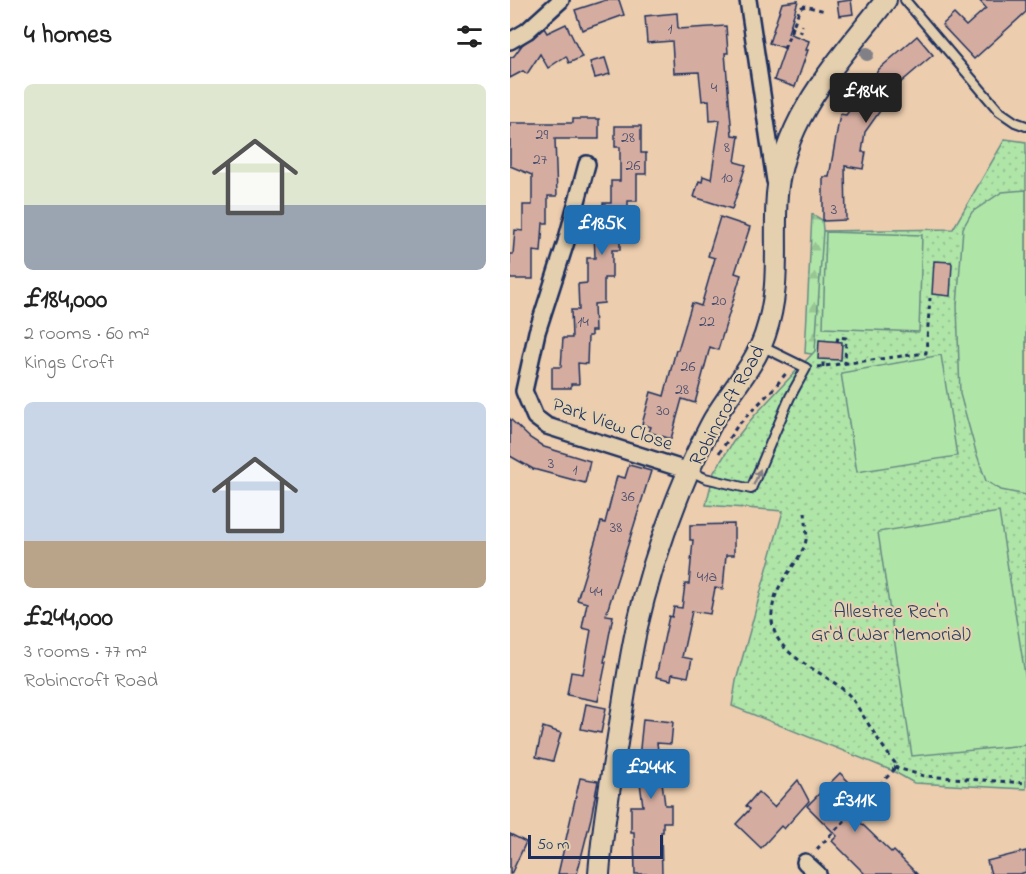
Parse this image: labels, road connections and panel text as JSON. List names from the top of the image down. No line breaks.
{"streets":{"street":["Robincroft Road","Park View Close"]},"crossings":[["Robincroft Road","Park View Close"]],"parks":["Allestree Rec'n Gr'd (War Memorial)"],"house_numbers":["1","4","29","28","8","27","26","10","3","20","14","22","26","28","30","3","1","36","38","41a","44"],"scale_bar":"50 m","page":{"heading":"4 homes","list":[{"name":"£184,000","note":"2 rooms · 60 m² · Kings Croft"},{"name":"£244,000","note":"3 rooms · 77 m² · Robincroft Road"}],"price":["£184K","£185K","£244K","£311K"],"scale":"50 m"}}
